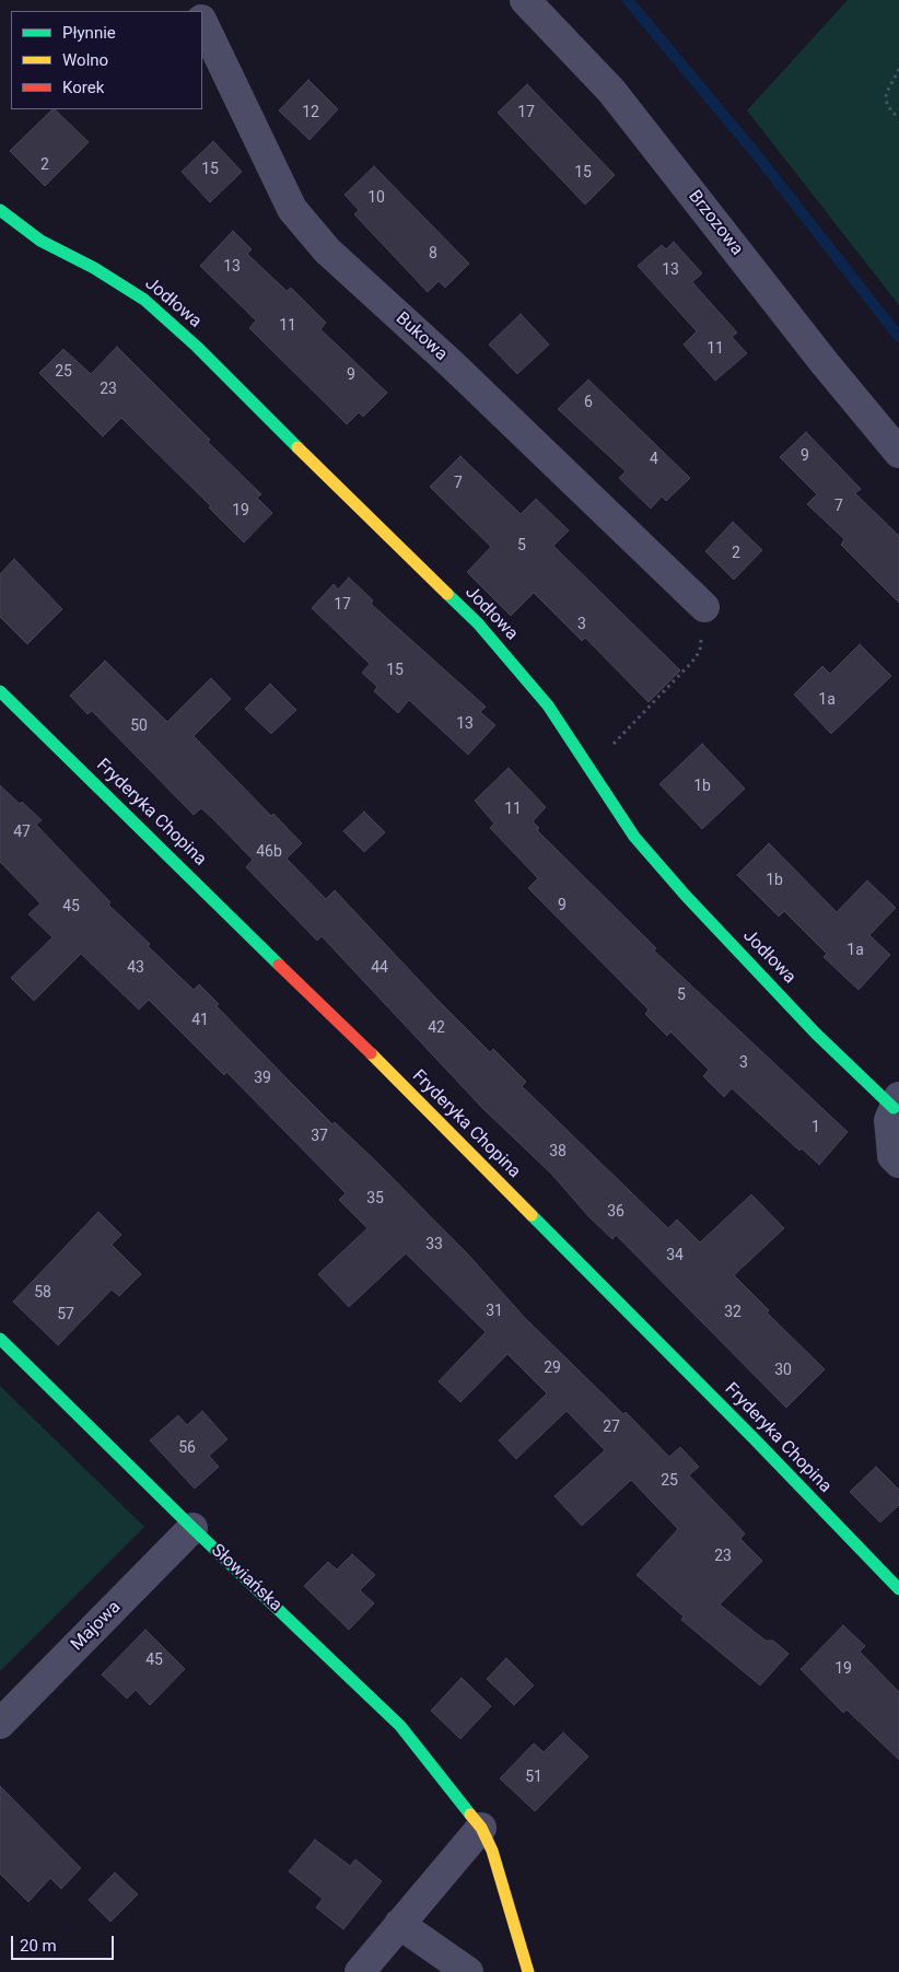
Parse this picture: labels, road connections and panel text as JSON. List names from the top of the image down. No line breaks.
{"streets":{"street":["Brzozowa","Jodłowa","Bukowa","Fryderyka Chopina","Słowiańska","Majowa"]},"crossings":[["Słowiańska","Majowa"]],"house_numbers":["12","17","2","15","15","10","8","13","13","11","11","25","9","23","6","9","4","7","7","19","5","2","17","3","15","1a","13","50","1b","11","47","46b","1b","9","45","1a","43","44","5","41","42","3","39","1","37","38","35","36","33","34","58","31","32","57","29","30","27","56","25","23","45","19","51"],"legend":["Płynnie","Wolno","Korek"],"scale_bar":"20 m"}
